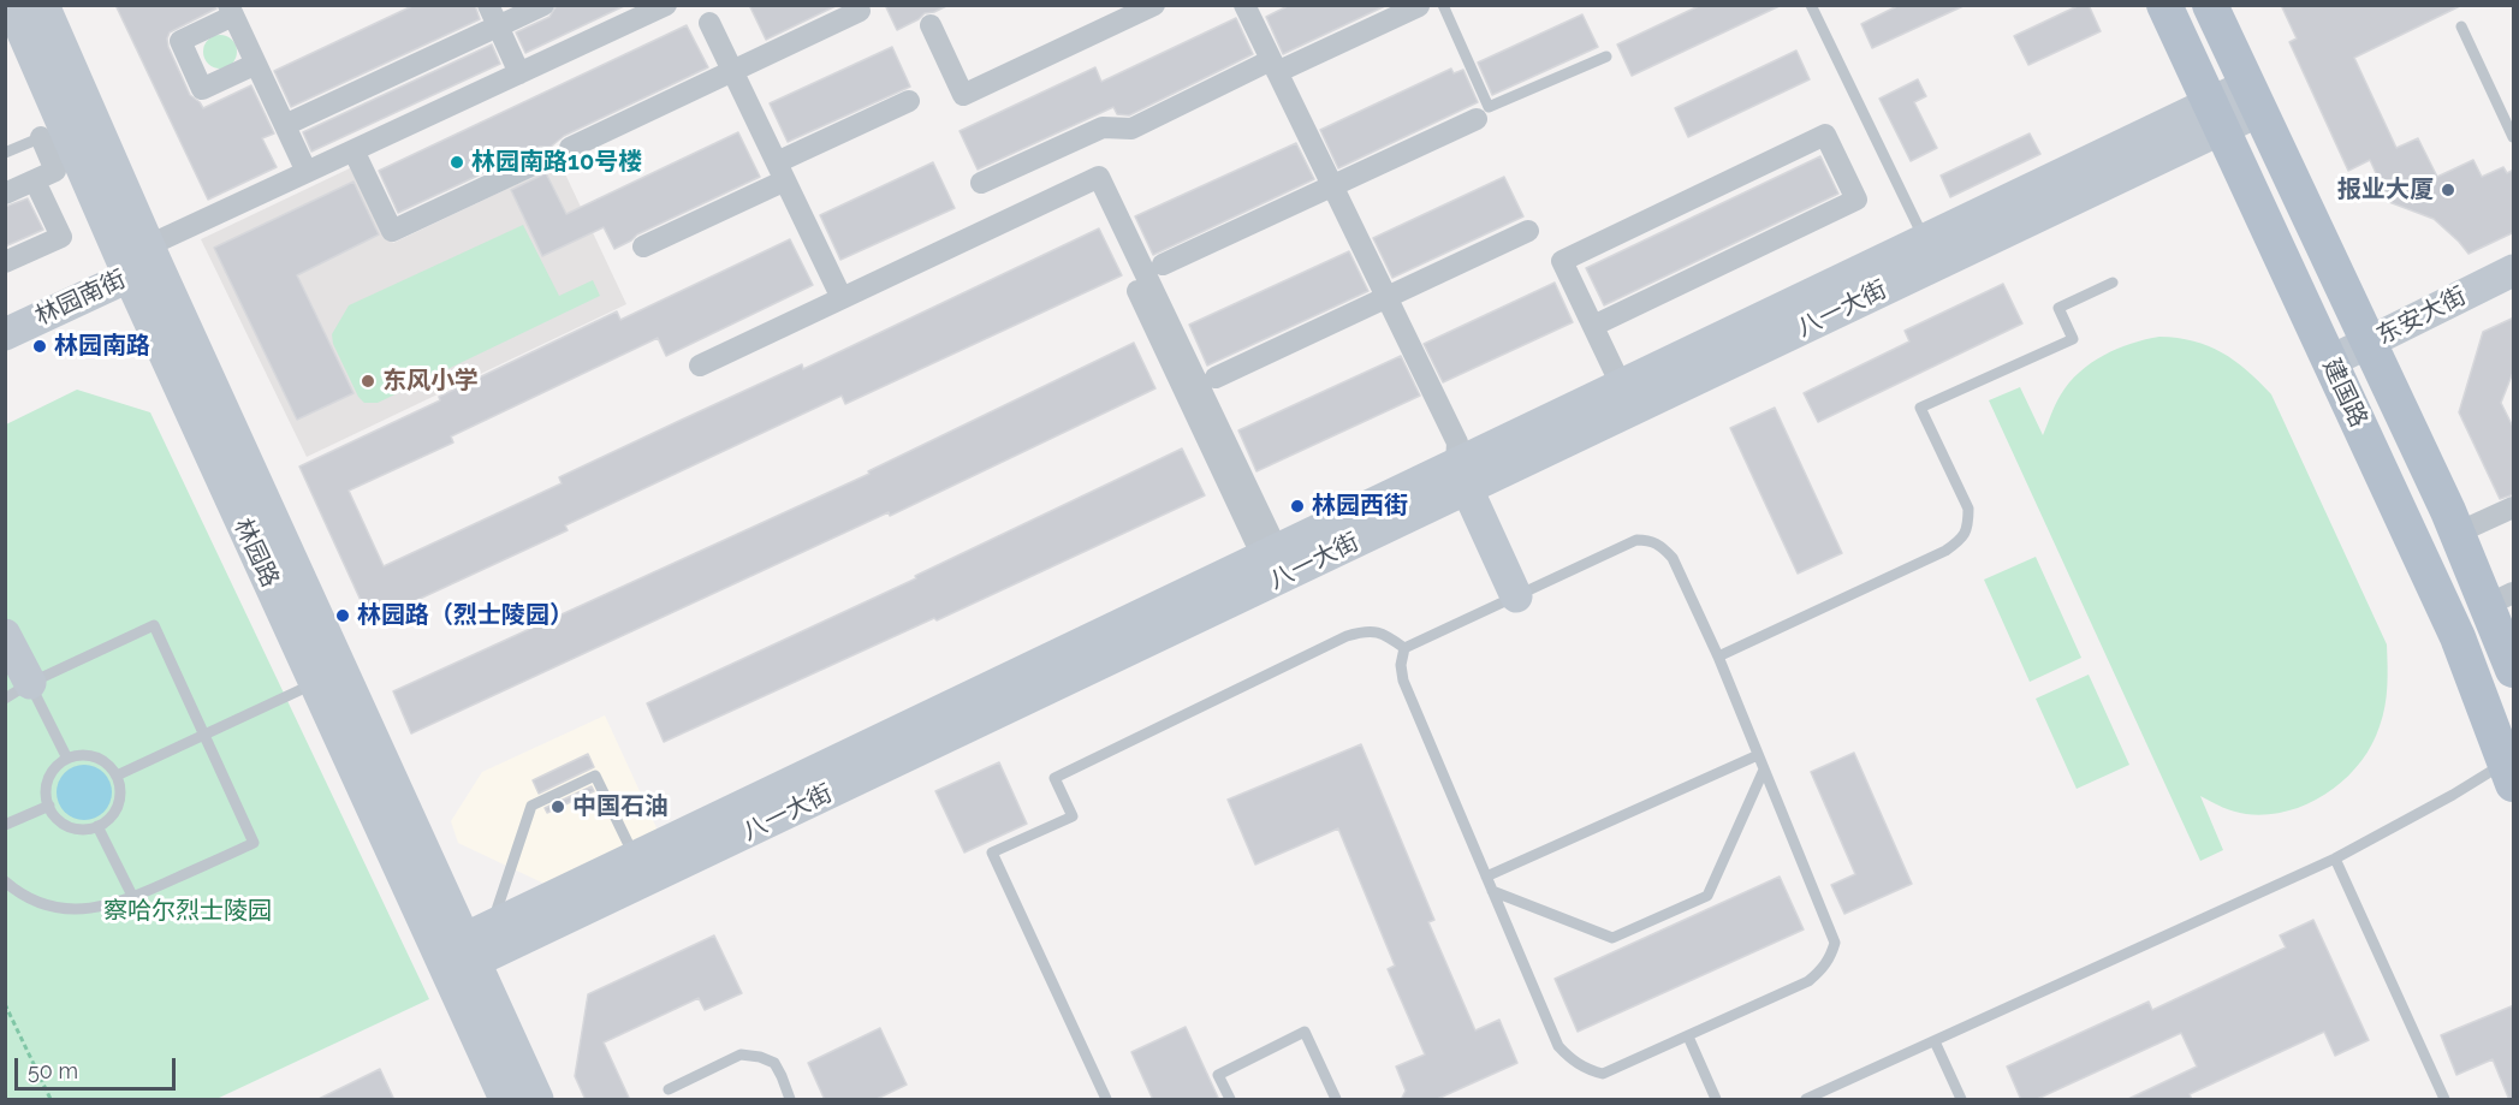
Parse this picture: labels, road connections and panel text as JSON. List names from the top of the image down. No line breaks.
{"streets":{"main road":["林园南街","八一大街","东安大街","建国路","林园路"]},"crossings":[["林园南街","林园路"],["八一大街","建国路"],["八一大街","林园路"],["东安大街","建国路"]],"parks":["察哈尔烈士陵园"],"places":["林园南路10号楼","报业大厦","林园南路","东风小学","林园西街","林园路（烈士陵园）","中国石油"],"scale_bar":"50 m"}
